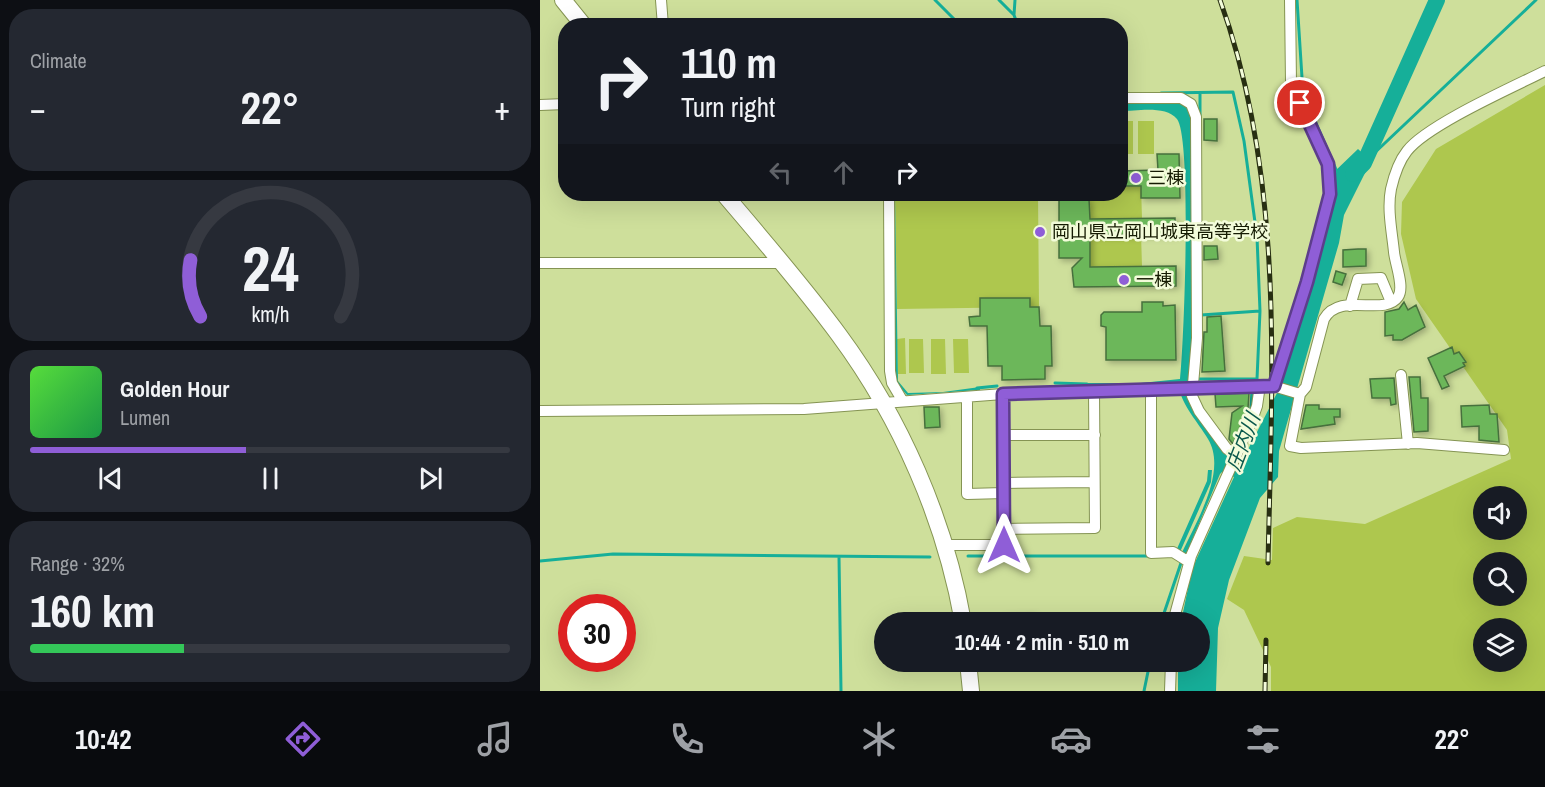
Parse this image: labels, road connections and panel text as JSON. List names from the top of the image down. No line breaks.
{"water":["庄内川"],"places":["三棟","岡山県立岡山城東高等学校","一棟"],"page":{"tile":["Climate",["Range · 32%","160 km"]],"turn":["110 m","Turn right"],"heat":["−","22°","+"],"song":["Golden Hour","Lumen"],"limit":"30","trip":"10:44 · 2 min · 510 m","tabs":["10:42","22°"],"gauge":["24","km/h"]}}
